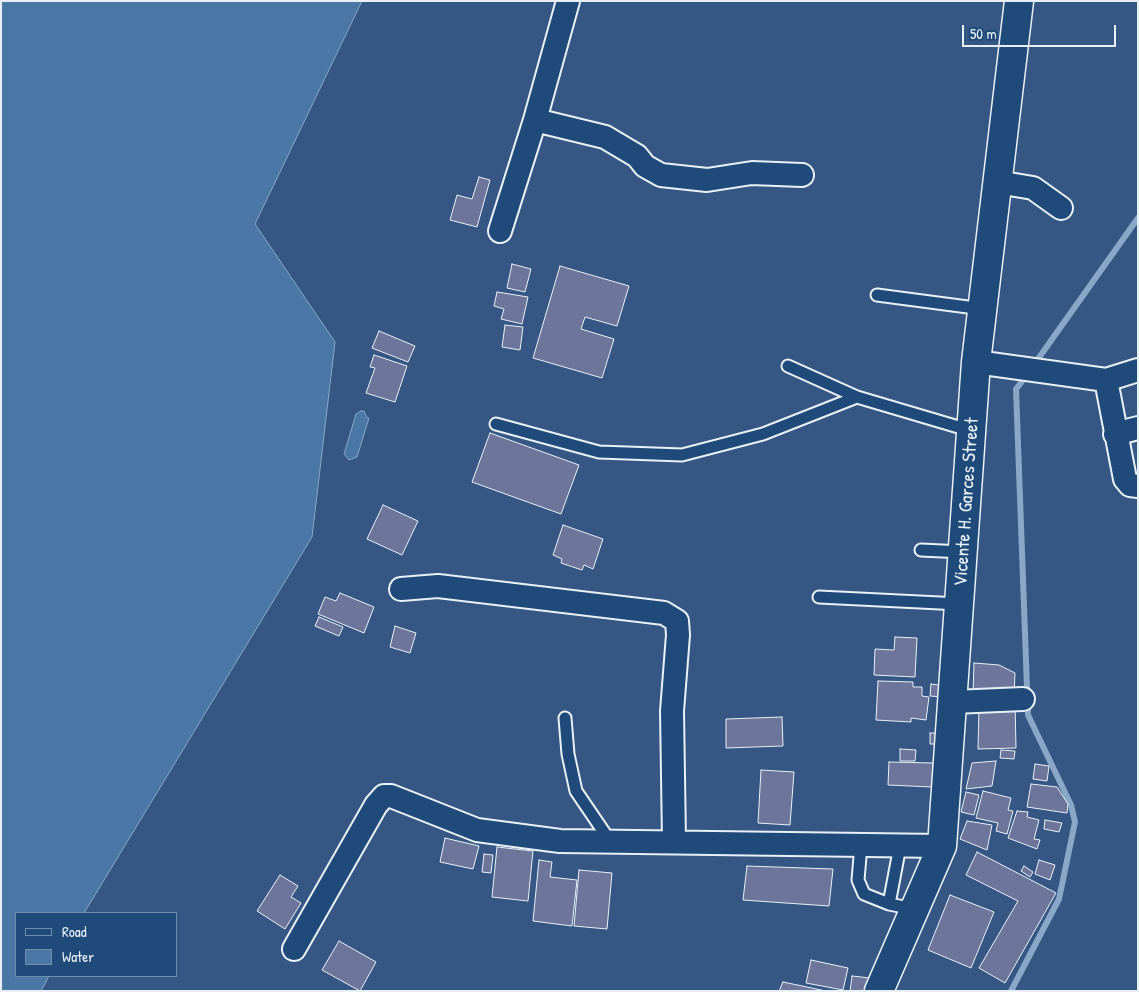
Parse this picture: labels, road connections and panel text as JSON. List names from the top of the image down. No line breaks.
{"streets":{"street":["Vicente H. Garces Street"]},"legend":["Road","Water"],"scale_bar":"50 m"}
